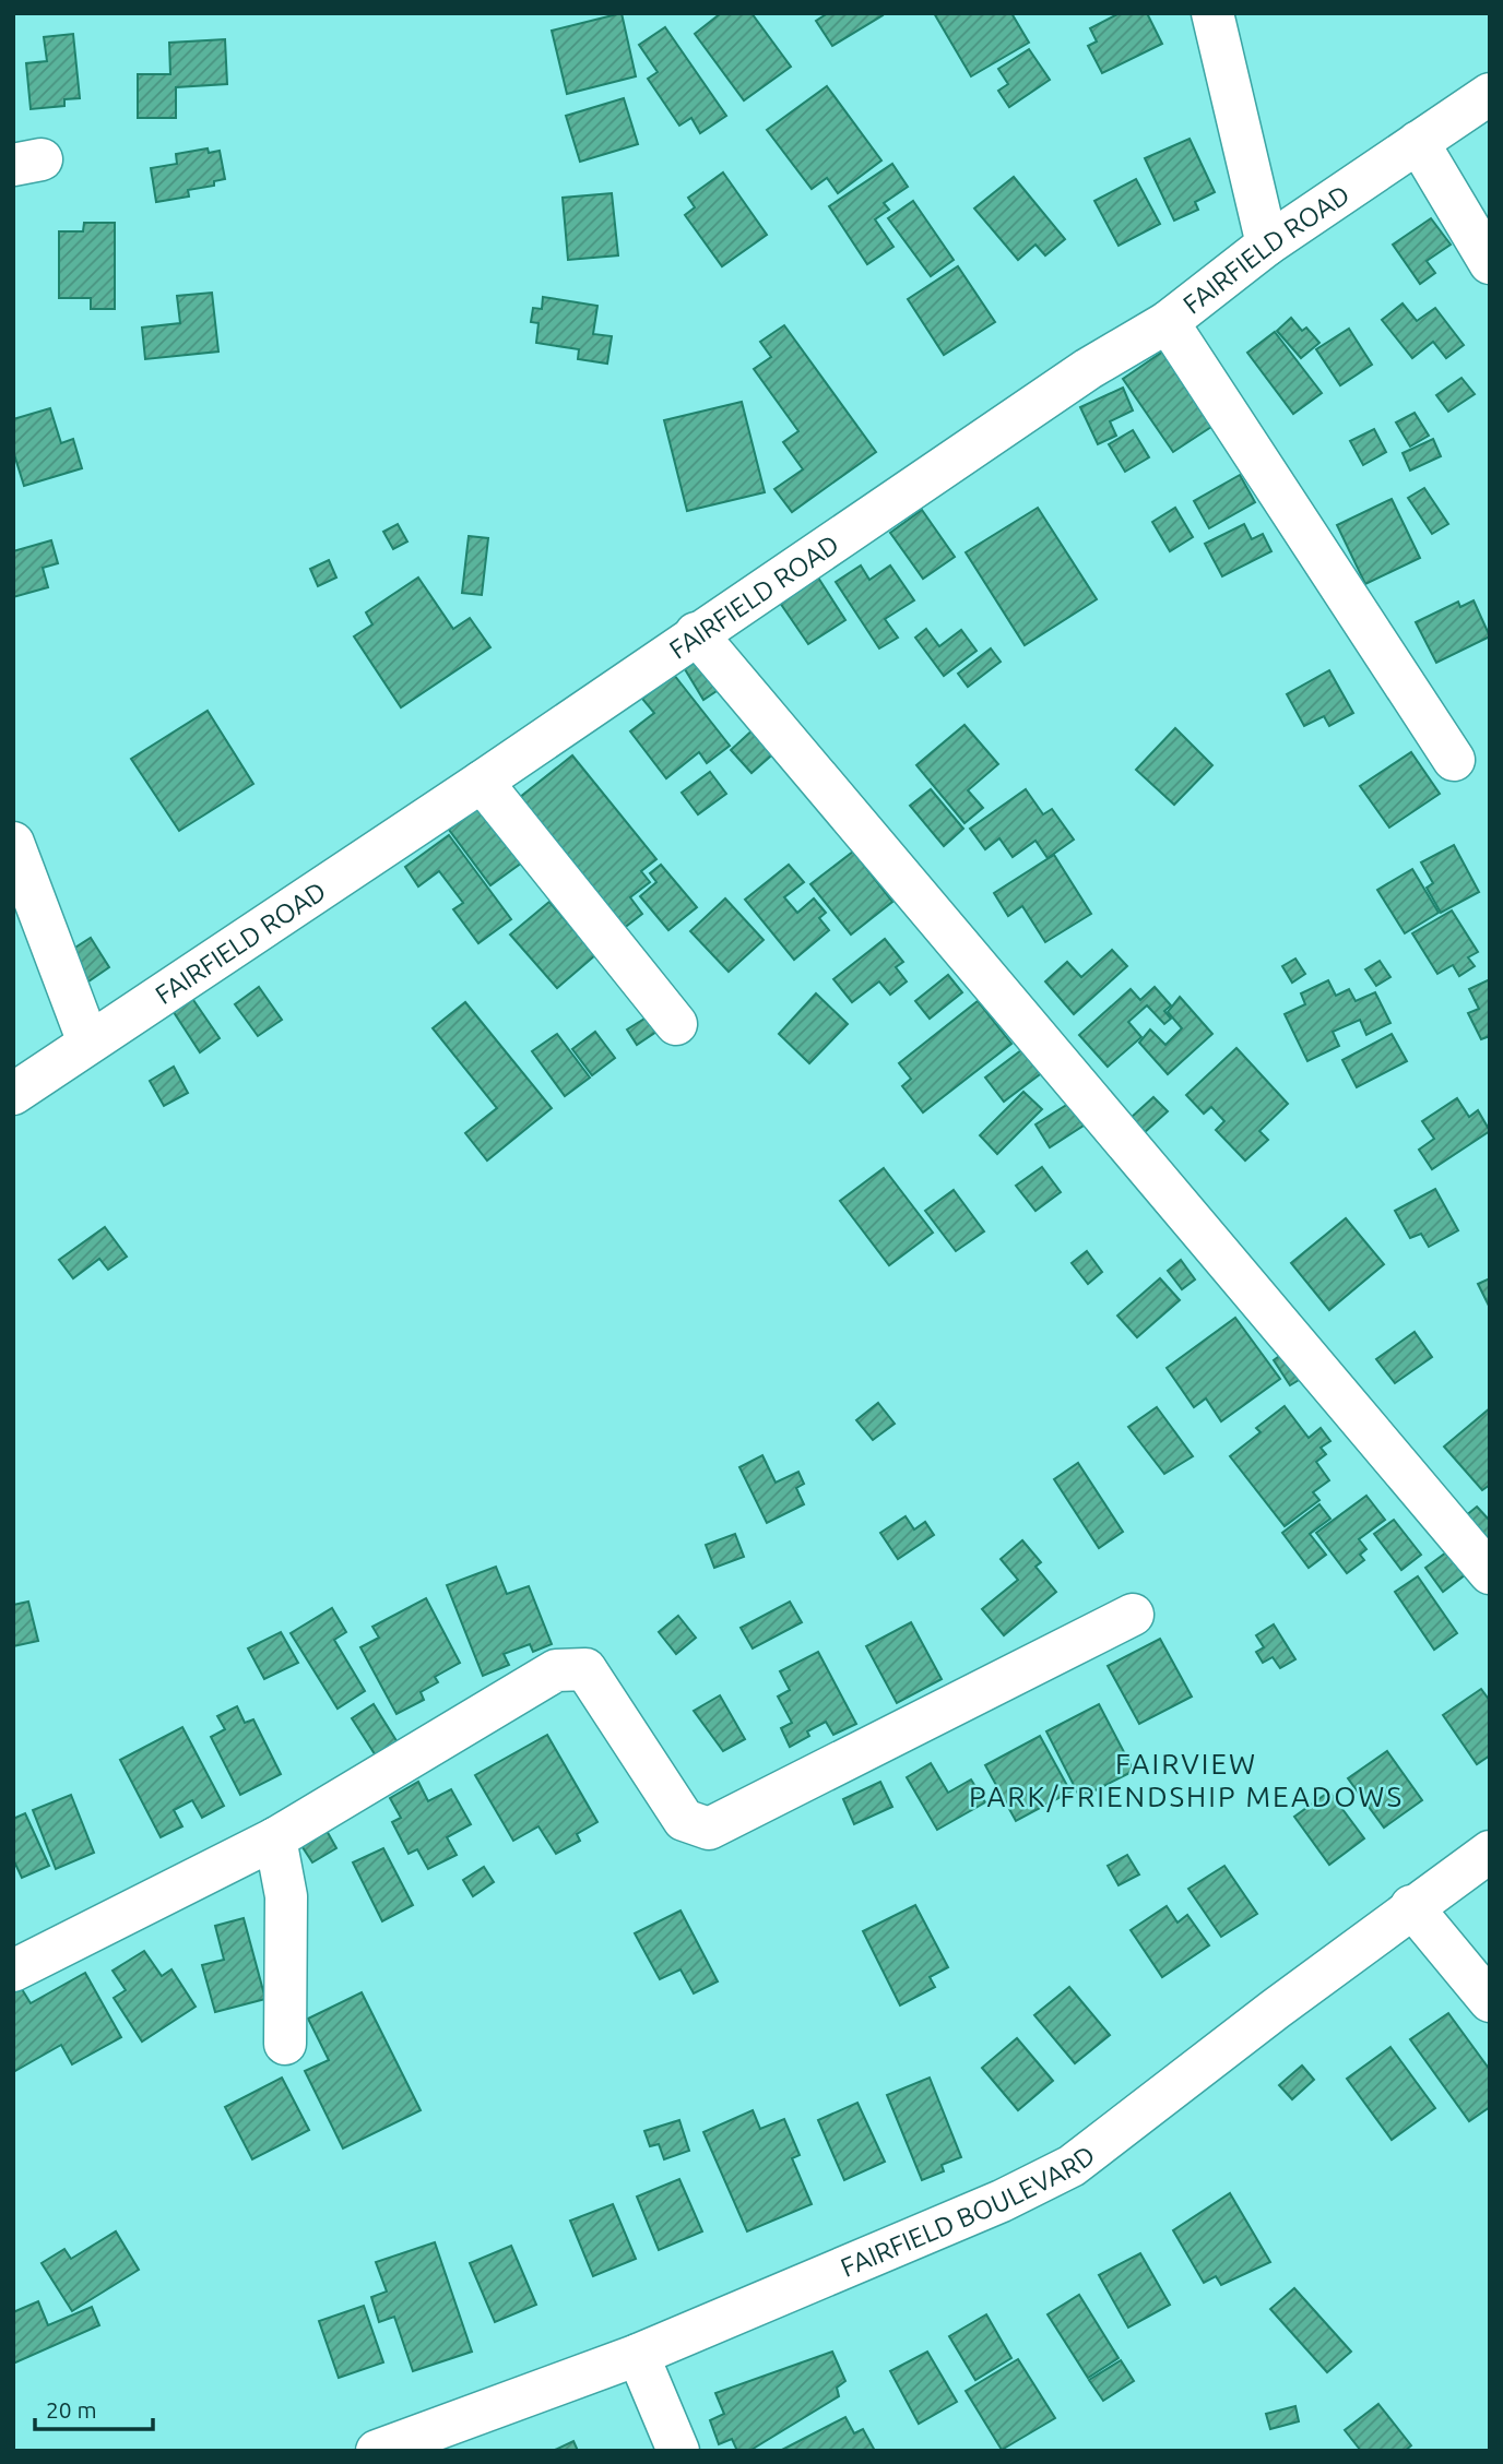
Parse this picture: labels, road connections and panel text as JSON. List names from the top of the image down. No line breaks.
{"streets":{"street":["FAIRFIELD ROAD","FAIRFIELD BOULEVARD"]},"districts":["FAIRVIEW PARK/FRIENDSHIP MEADOWS"],"scale_bar":"20 m"}
